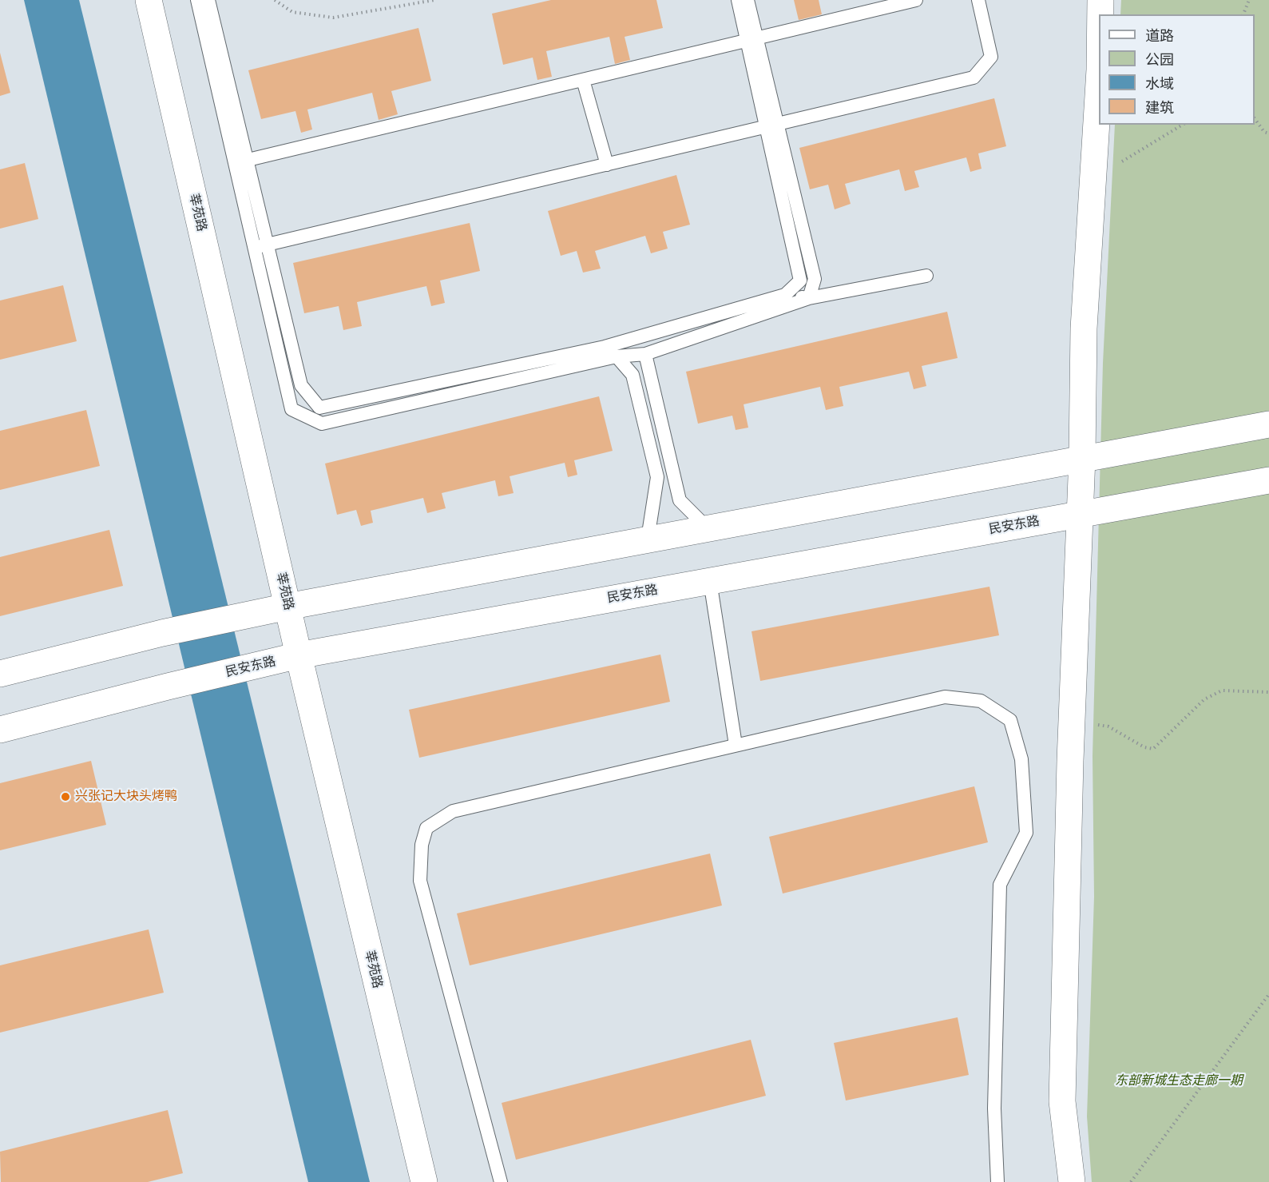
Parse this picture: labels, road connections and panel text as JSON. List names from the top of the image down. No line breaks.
{"streets":{"main road":["莘苑路","民安东路"]},"crossings":[["莘苑路","民安东路"]],"parks":["东部新城生态走廊一期"],"places":["兴张记大块头烤鸭"],"legend":["道路","公园","水域","建筑"]}
